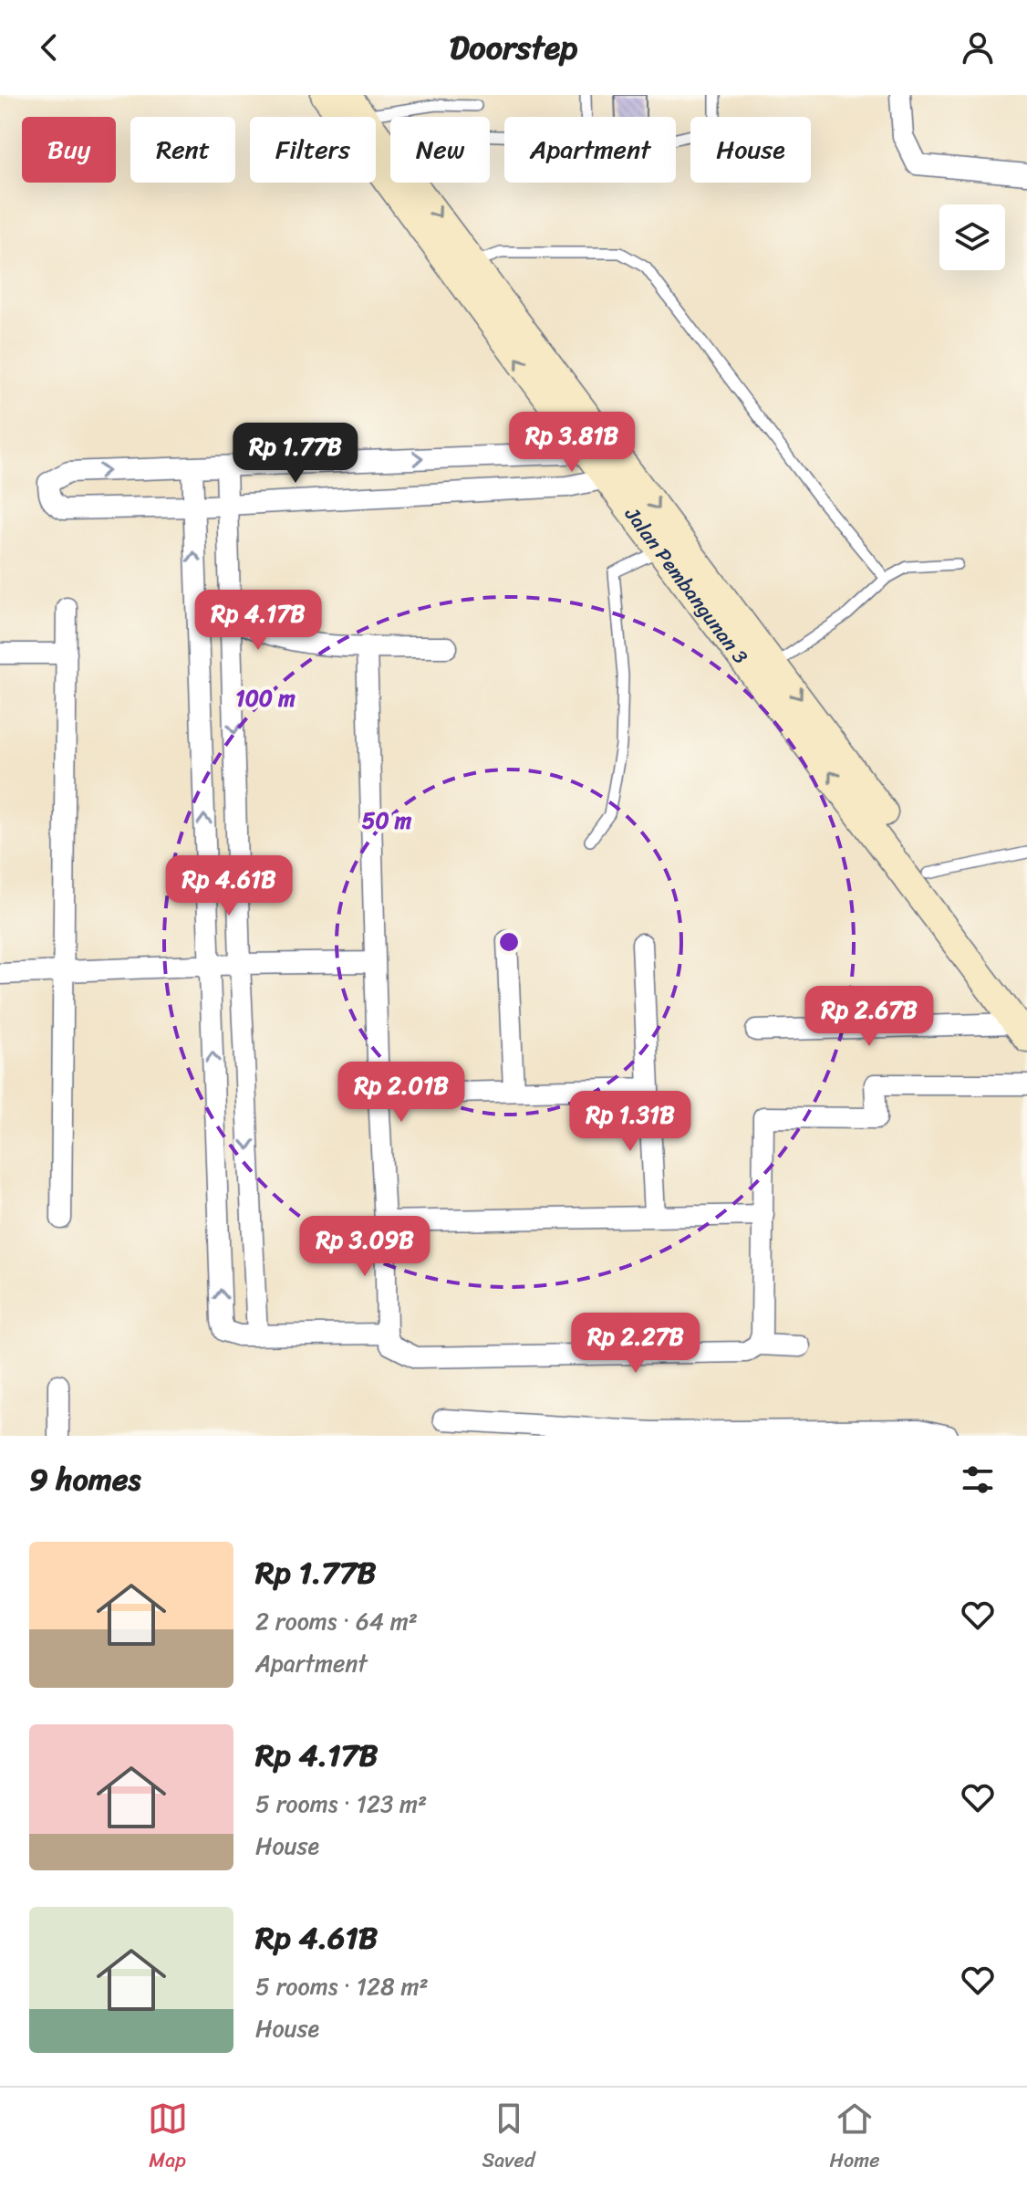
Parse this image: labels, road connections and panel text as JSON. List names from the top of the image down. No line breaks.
{"streets":{"street":["Jalan Pembangunan 3"]},"page":{"header":"Doorstep","chip":["Buy","Rent","Filters","New","Apartment","House"],"price":["Rp 3.81B","Rp 1.77B","Rp 4.17B","Rp 4.61B","Rp 2.67B","Rp 2.01B","Rp 1.31B","Rp 3.09B","Rp 2.27B"],"heading":"9 homes","list":[{"name":"Rp 1.77B","note":"2 rooms · 64 m² · Apartment"},{"name":"Rp 4.17B","note":"5 rooms · 123 m² · House"},{"name":"Rp 4.61B","note":"5 rooms · 128 m² · House"}],"tabs":["Map","Saved","Home"]},"rings":["100 m","50 m"]}
